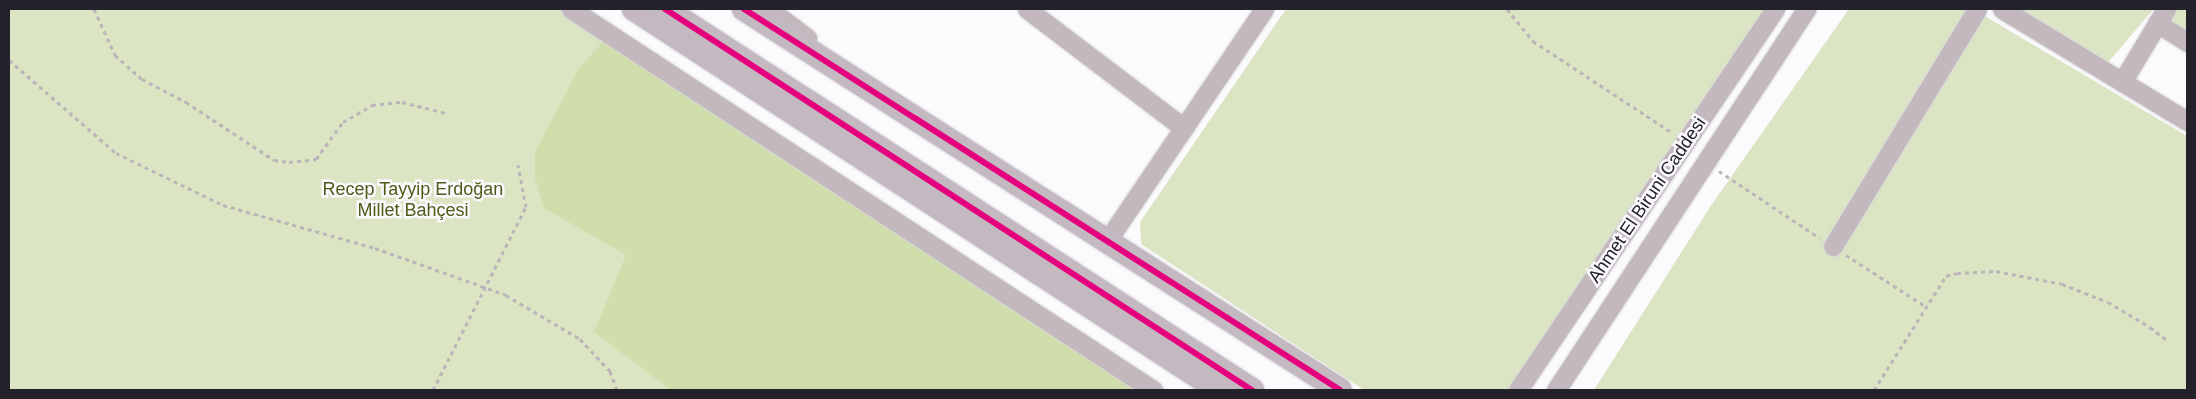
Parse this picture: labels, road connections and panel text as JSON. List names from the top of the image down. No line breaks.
{"streets":{"street":["Ahmet El Biruni Caddesi"]},"parks":["Recep Tayyip Erdoğan Millet Bahçesi"]}
